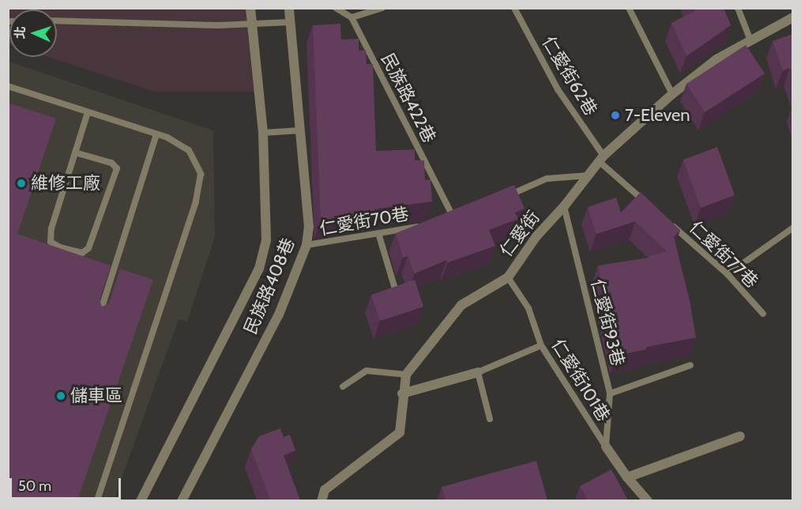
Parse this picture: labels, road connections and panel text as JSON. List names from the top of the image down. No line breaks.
{"streets":{"street":["仁愛街","民族路408巷"],"lane":["仁愛街62巷","民族路422巷","仁愛街70巷","仁愛街77巷","仁愛街93巷","仁愛街101巷"]},"crossings":[["仁愛街62巷","仁愛街"],["仁愛街70巷","民族路408巷"],["仁愛街","仁愛街93巷"],["仁愛街","仁愛街101巷"],["仁愛街93巷","仁愛街101巷"]],"places":["7-Eleven","維修工廠","儲車區"],"scale_bar":"50 m","north":"left"}
